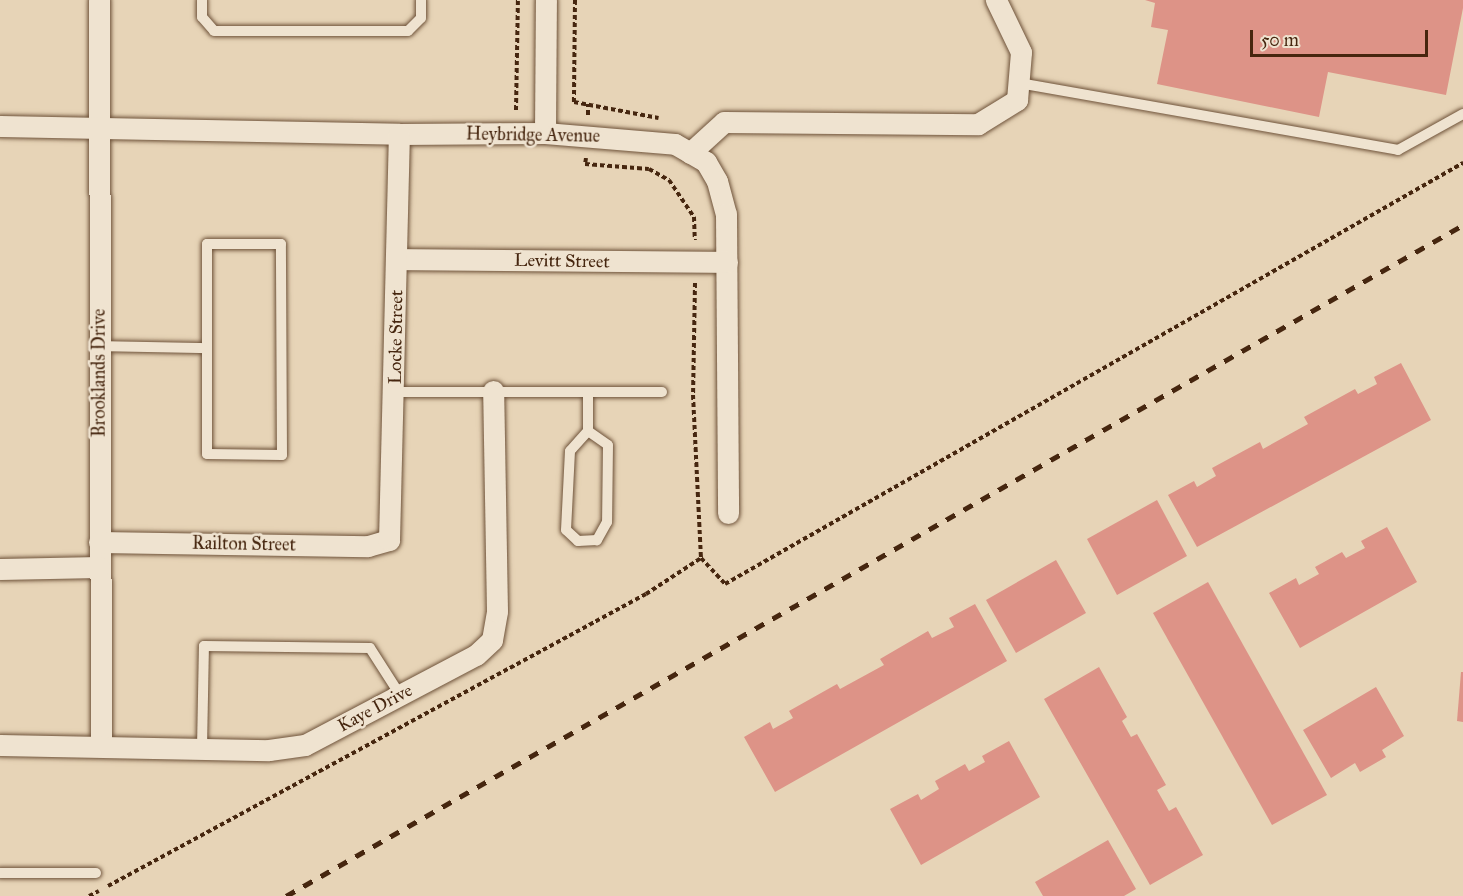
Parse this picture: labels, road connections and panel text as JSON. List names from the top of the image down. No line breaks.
{"streets":{"street":["Heybridge Avenue","Levitt Street","Locke Street","Brooklands Drive","Railton Street","Kaye Drive"]},"crossings":[["Heybridge Avenue","Levitt Street"],["Heybridge Avenue","Locke Street"],["Heybridge Avenue","Brooklands Drive"],["Levitt Street","Locke Street"],["Locke Street","Railton Street"],["Brooklands Drive","Railton Street"],["Brooklands Drive","Kaye Drive"]],"scale_bar":"50 m"}
